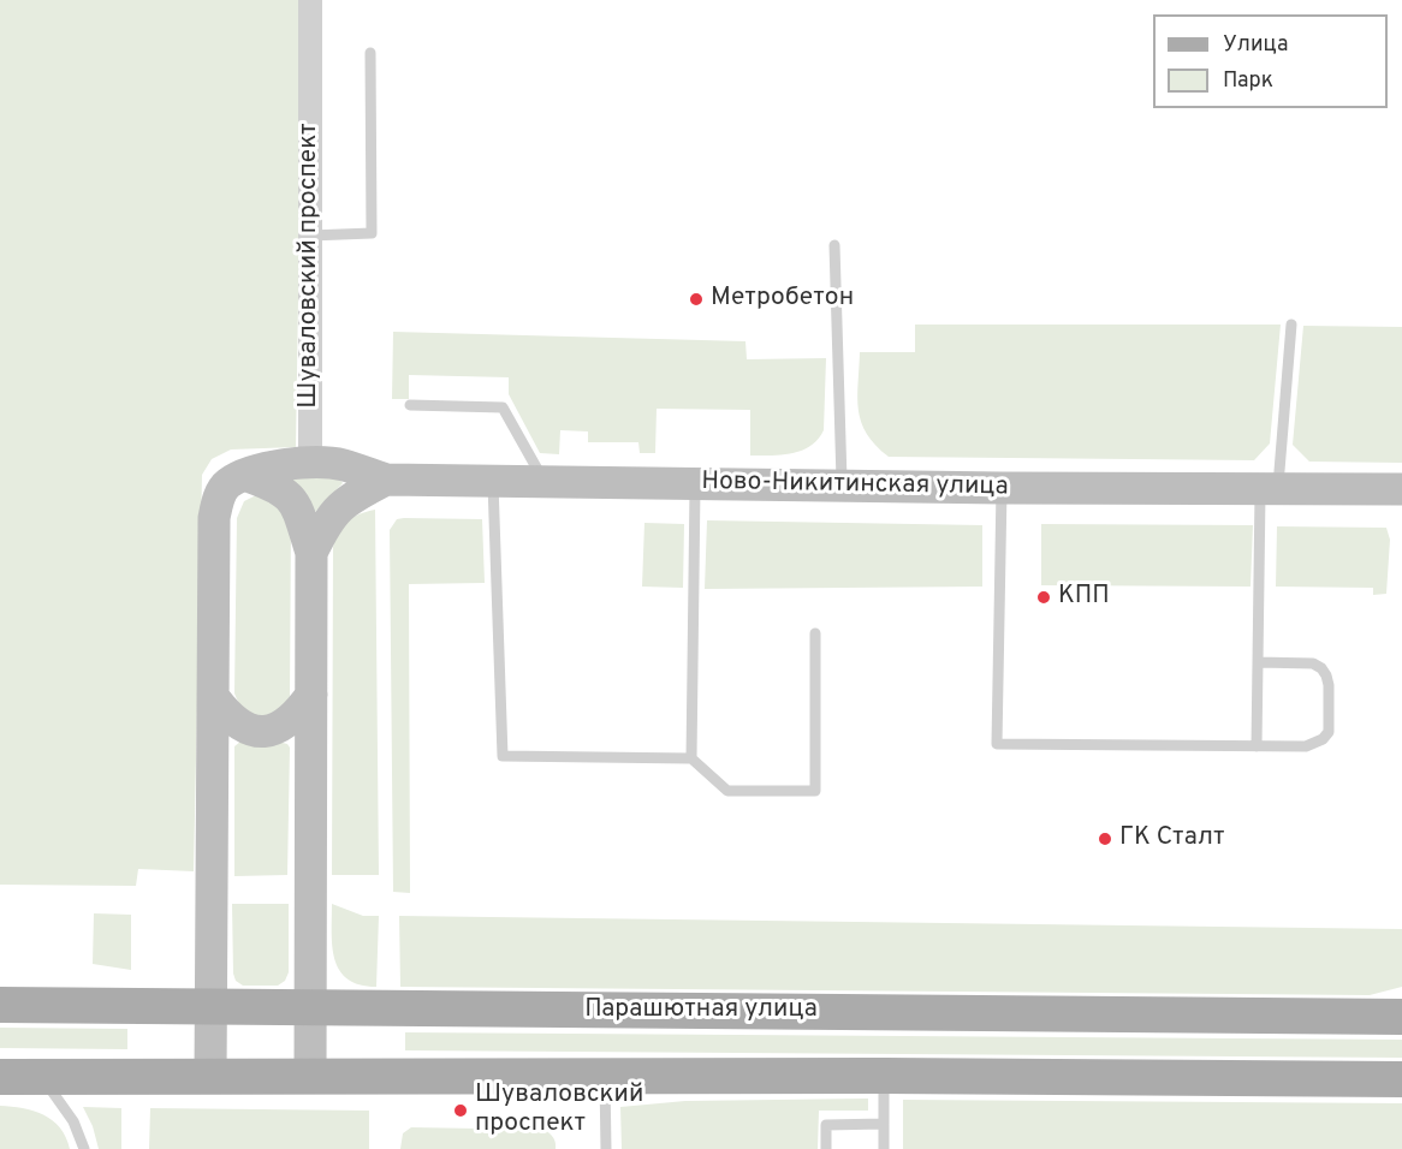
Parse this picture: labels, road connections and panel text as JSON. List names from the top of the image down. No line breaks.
{"streets":{"main road":["Парашютная улица"],"street":["Шуваловский проспект","Ново-Никитинская улица"]},"crossings":[["Шуваловский проспект","Ново-Никитинская улица"]],"places":["Метробетон","КПП","ГК Сталт","Шуваловский проспект"],"legend":["Улица","Парк"]}
